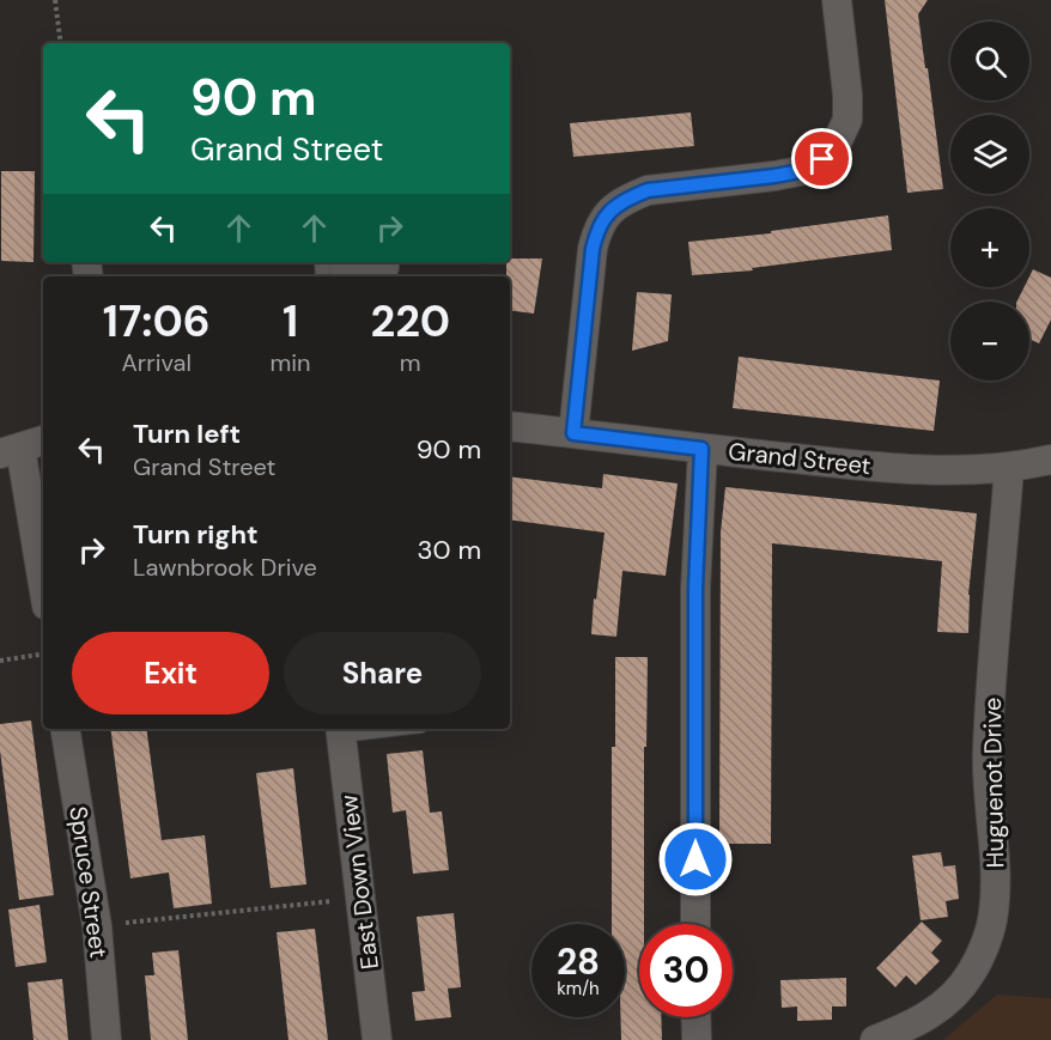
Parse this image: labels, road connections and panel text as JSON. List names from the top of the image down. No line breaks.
{"streets":{"street":["Grand Street","Huguenot Drive","Spruce Street","East Down View"]},"crossings":[["Grand Street","Huguenot Drive"]],"page":{"map_buttons":["+","−"],"turn":["90 m","Grand Street"],"eta":["17:06","Arrival","1","min","220","m"],"list":[{"name":"Turn left","note":"Grand Street","value":"90 m"},{"name":"Turn right","note":"Lawnbrook Drive","value":"30 m"}],"buttons":["Exit","Share"],"speed":"28 km/h","limit":"30"}}
